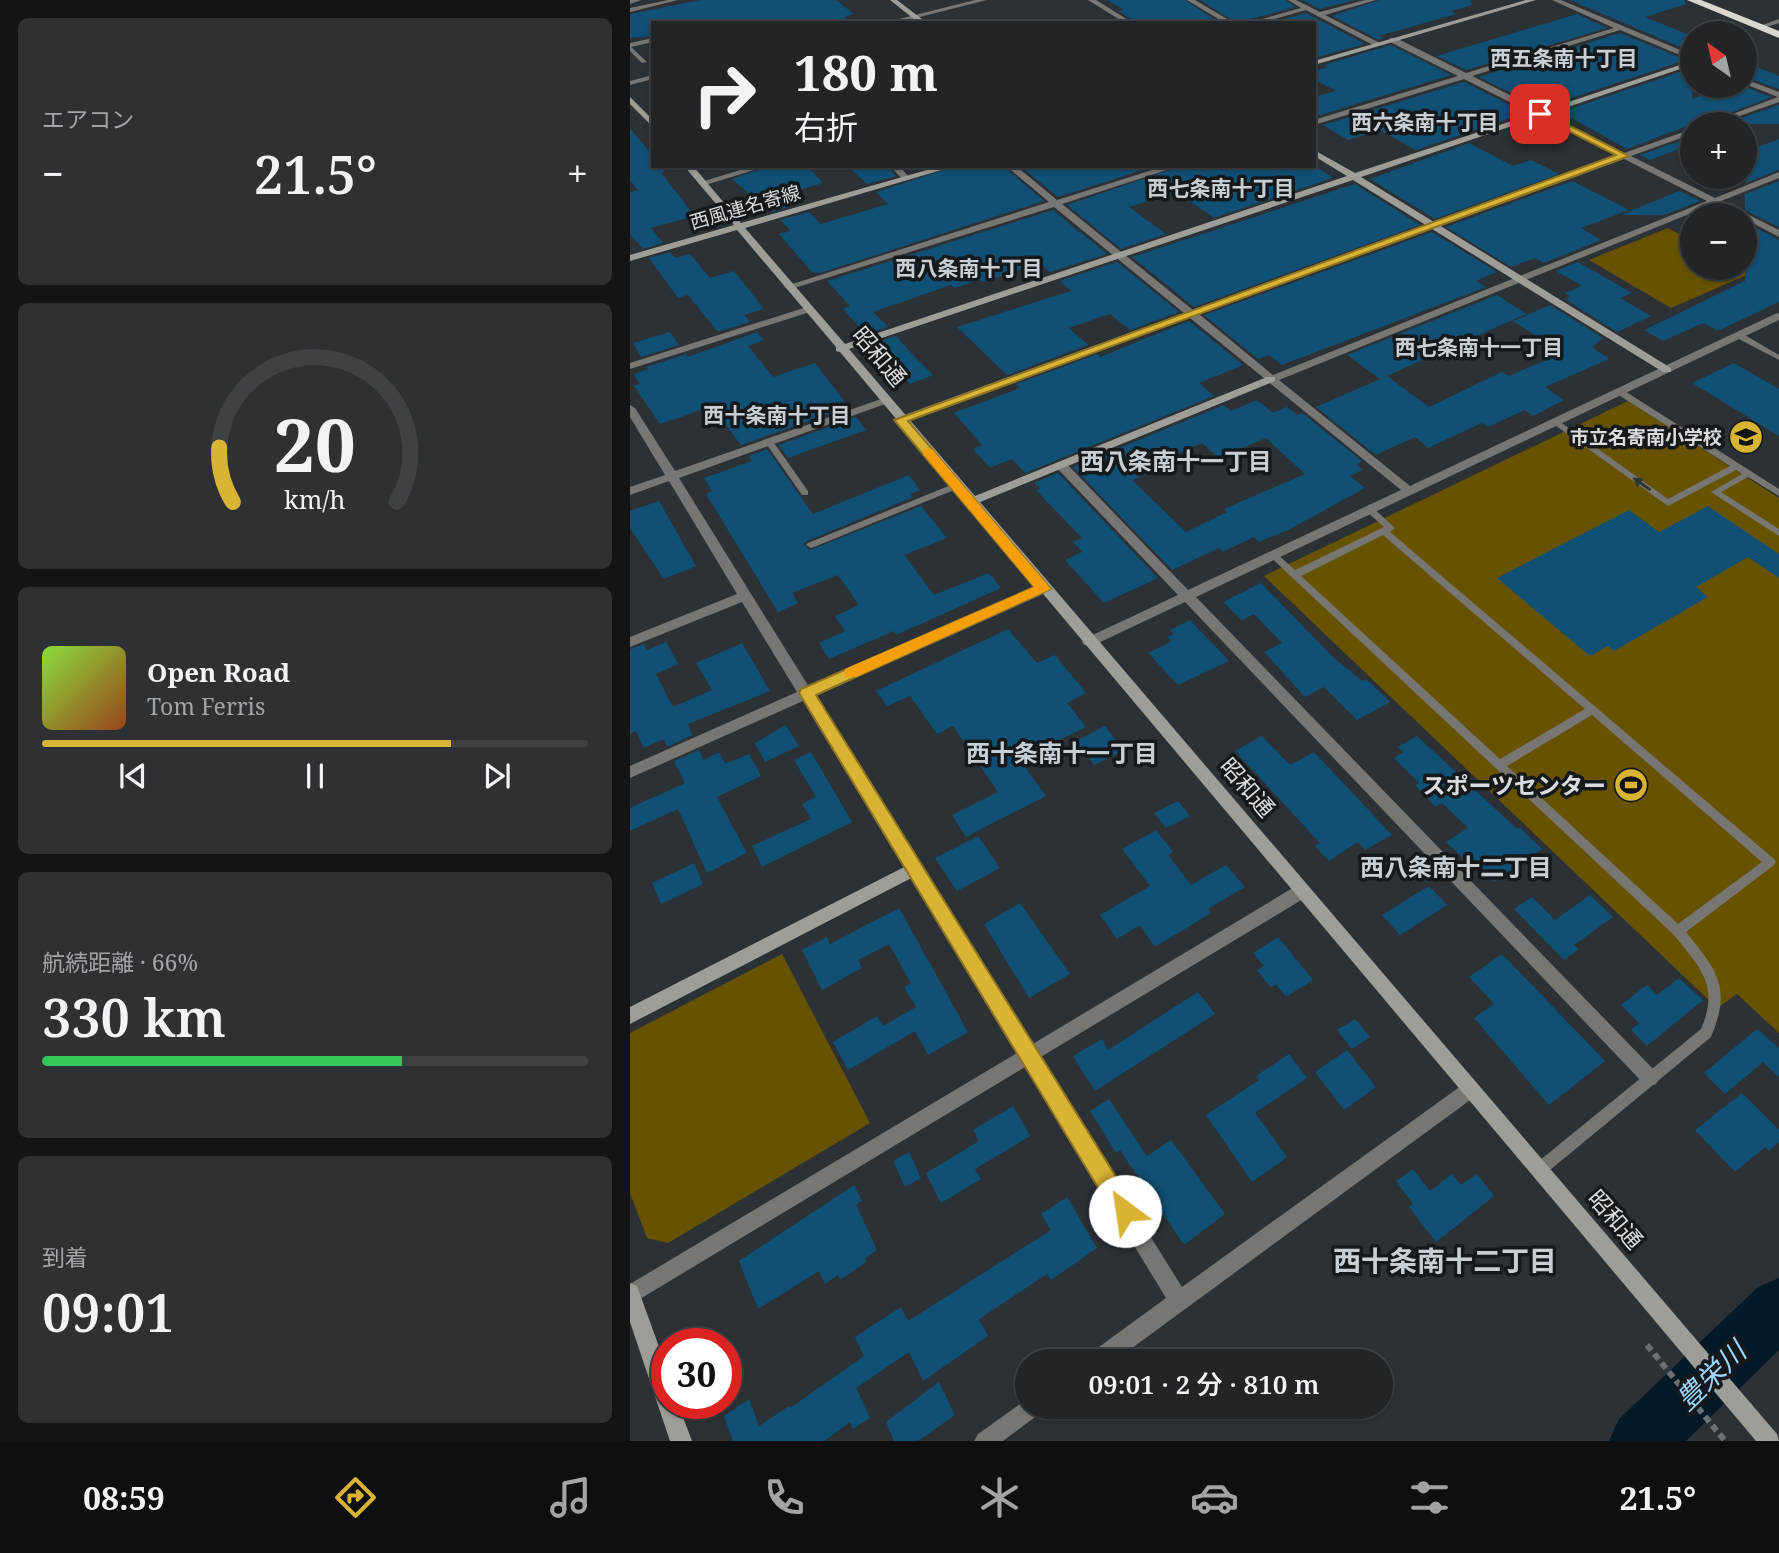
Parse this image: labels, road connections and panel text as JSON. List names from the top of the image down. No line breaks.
{"streets":{"street":["西風連名寄線","昭和通"]},"crossings":[["西風連名寄線","昭和通"]],"districts":["西五条南十丁目","西六条南十丁目","西七条南十丁目","西八条南十丁目","西七条南十一丁目","西十条南十丁目","西八条南十一丁目","西十条南十一丁目","西八条南十二丁目","西十条南十二丁目"],"water":["豊栄川"],"places":{"school or university":["市立名寄南小学校"],"sports":["スポーツセンター"]},"north":"top left","page":{"tile":["エアコン",["航続距離 · 66%","330 km"],["到着","09:01"]],"map_buttons":["+","−"],"turn":["180 m","右折"],"heat":["−","21.5°","+"],"song":["Open Road","Tom Ferris"],"limit":"30","trip":"09:01 · 2 分 · 810 m","tabs":["08:59","21.5°"],"gauge":["20","km/h"]}}
